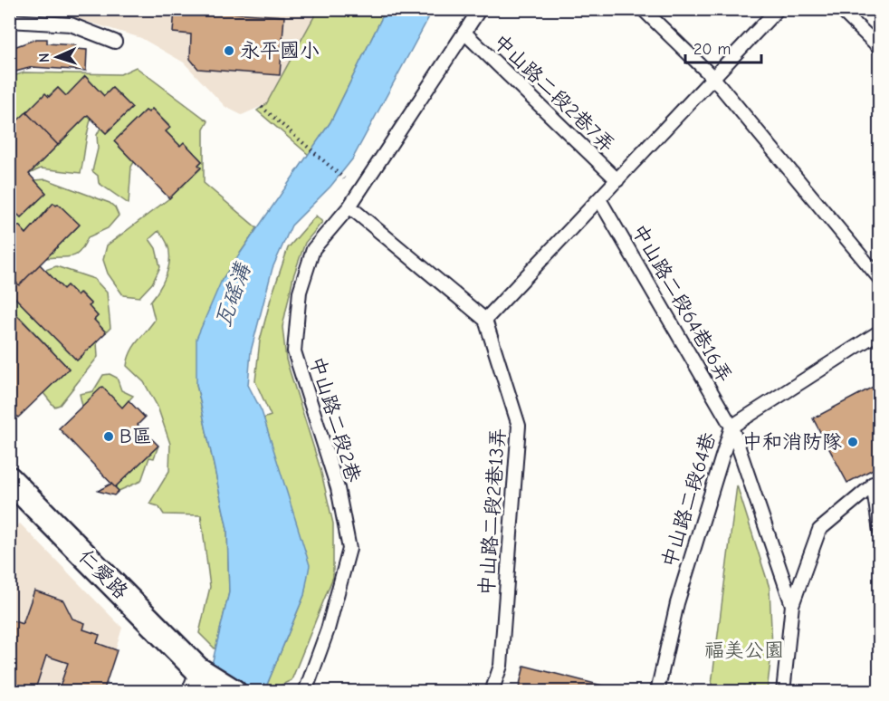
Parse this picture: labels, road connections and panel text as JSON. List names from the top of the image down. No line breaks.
{"streets":{"street":["仁愛路"],"lane":["中山路二段2巷7弄","中山路二段64巷16弄","中山路二段2巷","中山路二段64巷","中山路二段2巷13弄"]},"crossings":[["中山路二段2巷7弄","中山路二段2巷"],["中山路二段64巷16弄","中山路二段64巷"]],"water":["瓦磘溝"],"parks":["福美公園"],"places":["永平國小","B區","中和消防隊"],"scale_bar":"20 m","north":"left"}
